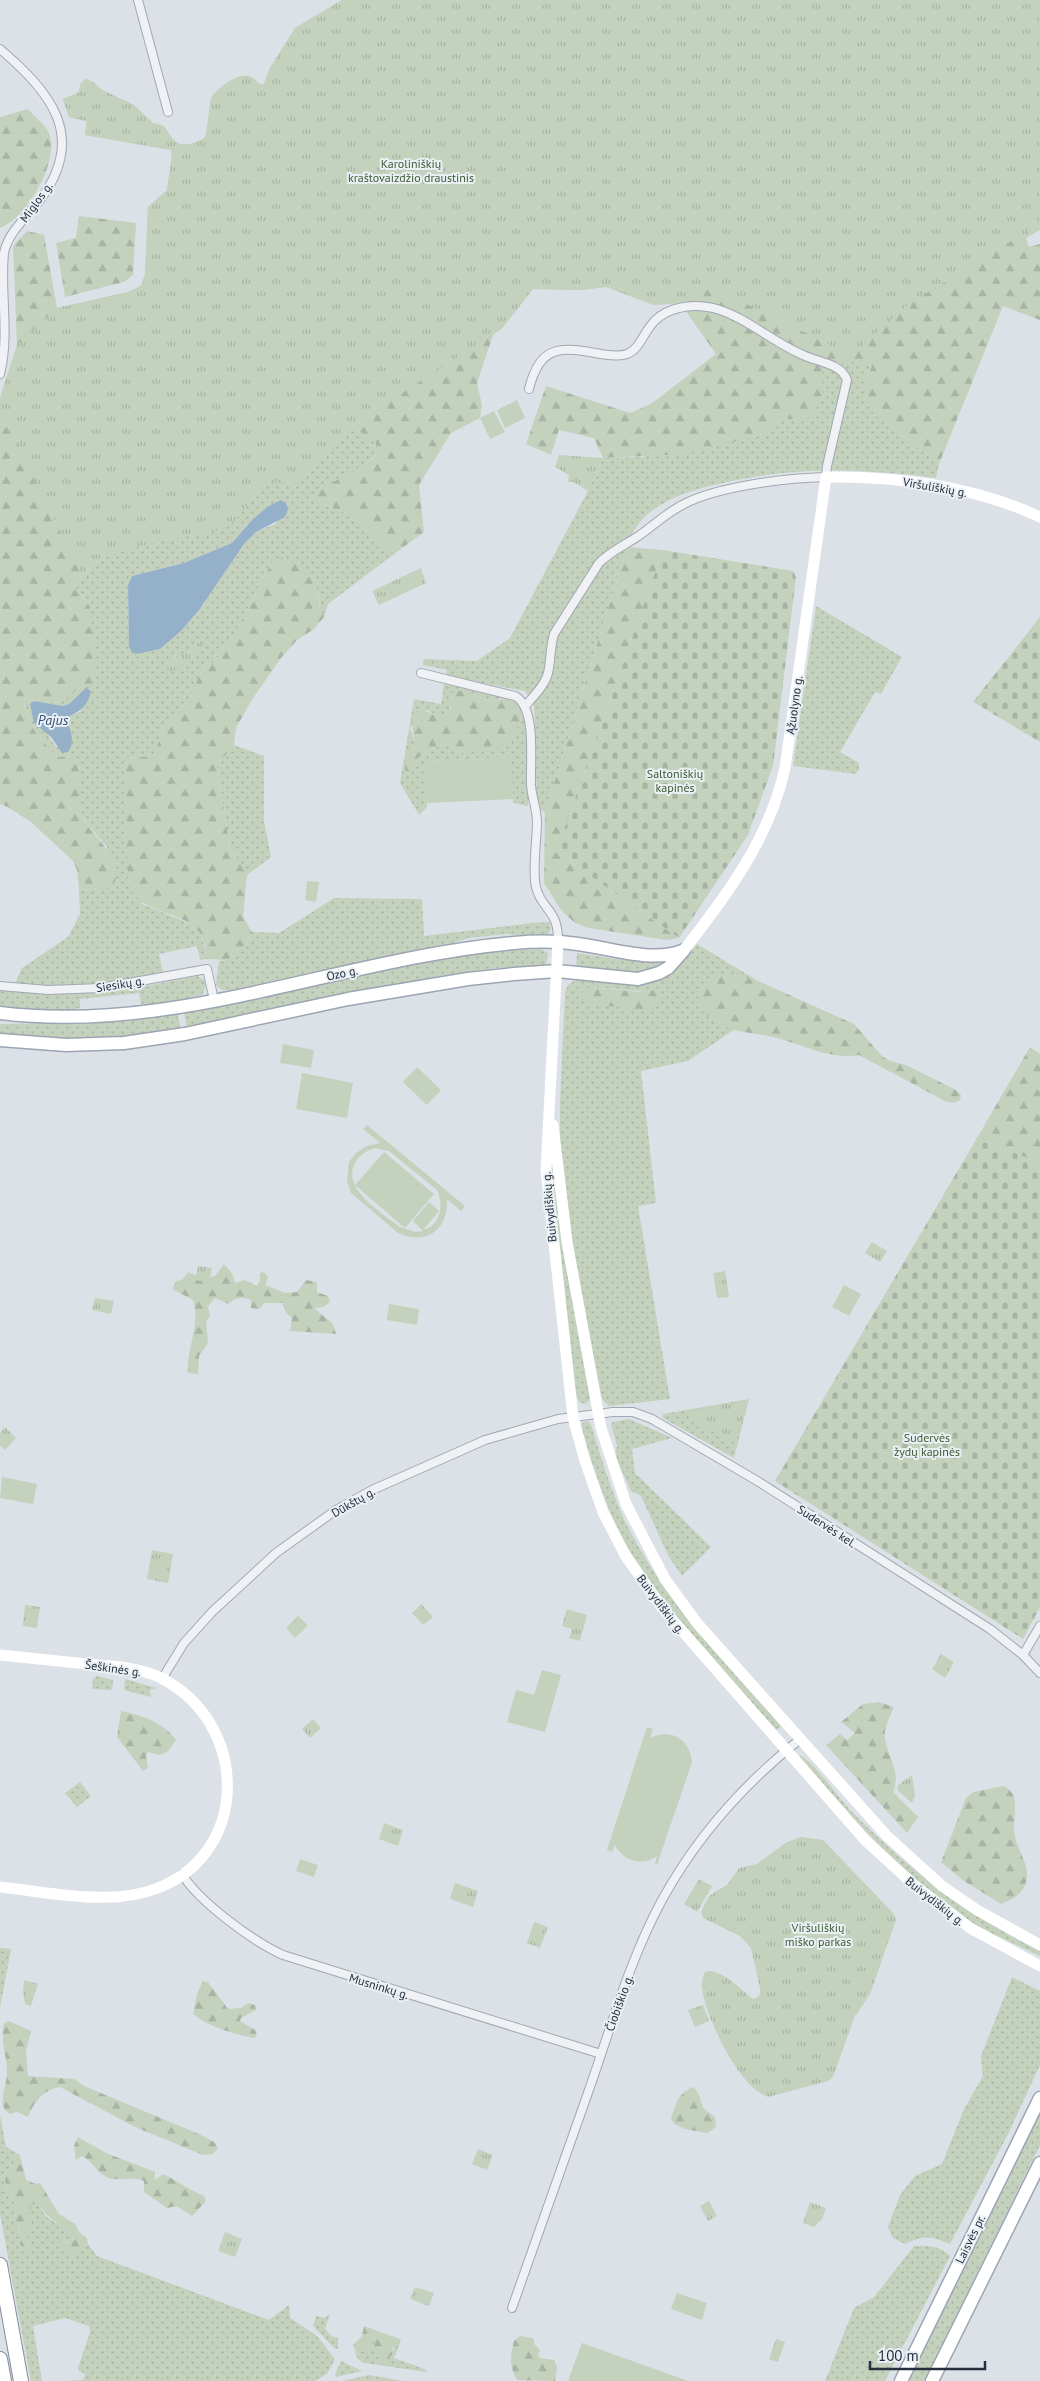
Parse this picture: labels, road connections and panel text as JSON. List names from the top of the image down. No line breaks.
{"streets":{"main road":["Viršuliškių g.","Ąžuolyno g.","Ozo g.","Buivydiškių g.","Šeškinės g.","Laisvės pr."],"street":["Miglos g.","Siesikų g.","Dūkštų g.","Sudervės kel.","Musninkų g.","Čiobiškio g."]},"crossings":[["Viršuliškių g.","Ąžuolyno g."],["Ąžuolyno g.","Ozo g."],["Ąžuolyno g.","Buivydiškių g."],["Ozo g.","Siesikų g."],["Ozo g.","Buivydiškių g."],["Buivydiškių g.","Dūkštų g."],["Buivydiškių g.","Sudervės kel."],["Buivydiškių g.","Čiobiškio g."],["Dūkštų g.","Sudervės kel."],["Dūkštų g.","Šeškinės g."],["Šeškinės g.","Musninkų g."],["Musninkų g.","Čiobiškio g."]],"water":["Pajus"],"parks":["Karoliniškių kraštovaizdžio draustinis","Saltoniškių kapinės","Sudervės žydų kapinės","Viršuliškių miško parkas"],"scale_bar":"100 m"}
